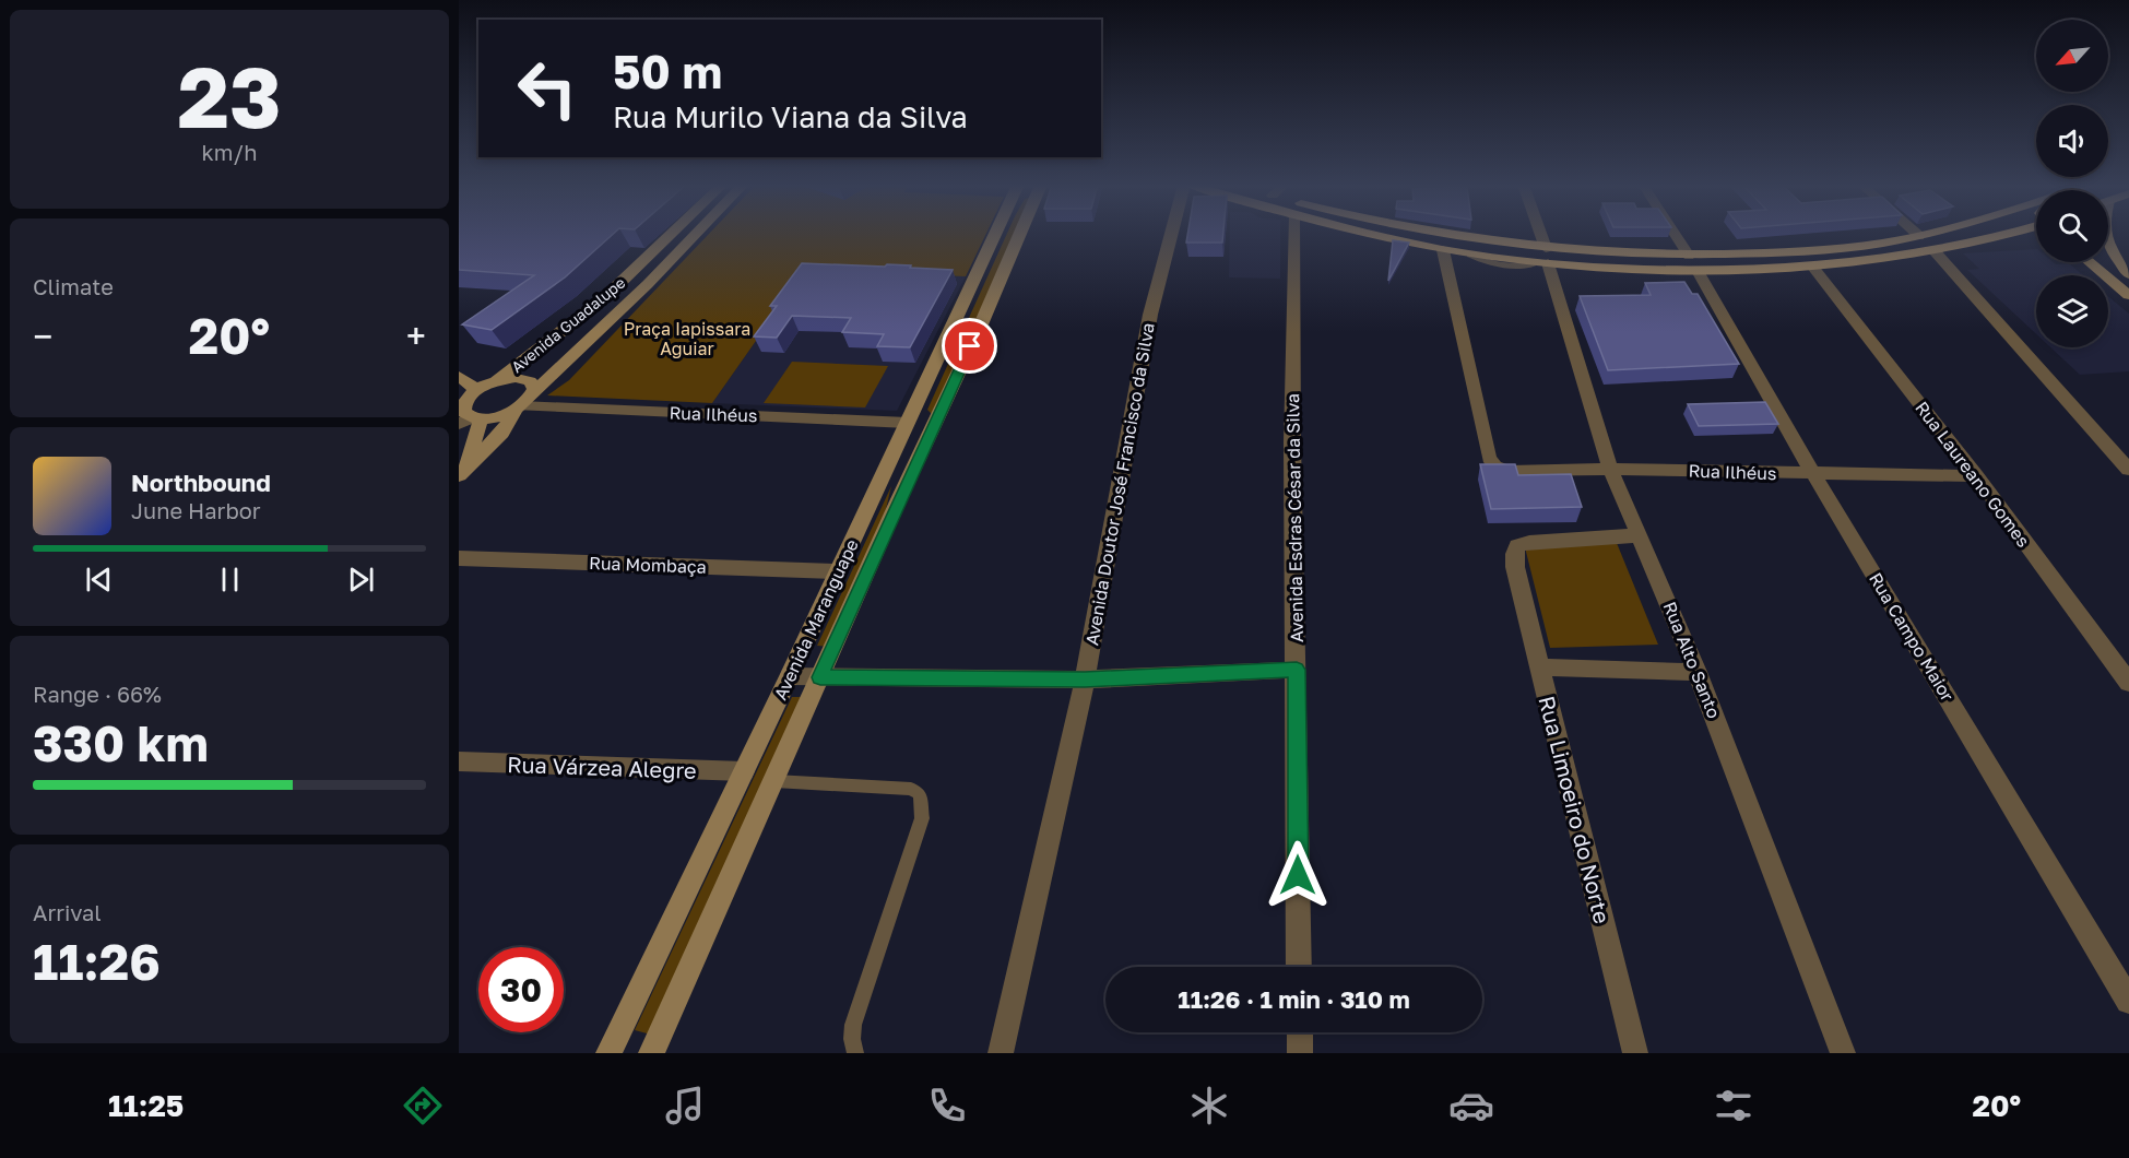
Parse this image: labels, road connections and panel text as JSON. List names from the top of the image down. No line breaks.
{"streets":{"main road":["Avenida Guadalupe","Avenida Maranguape"],"street":["Rua Ilhéus","Rua Laureano Gomes","Avenida Doutor José Francisco da Silva","Avenida Esdras César da Silva","Rua Mombaça","Rua Campo Maior","Rua Alto Santo","Rua Várzea Alegre","Rua Limoeiro do Norte"]},"crossings":[["Avenida Guadalupe","Rua Ilhéus"],["Rua Ilhéus","Rua Laureano Gomes"],["Rua Ilhéus","Avenida Maranguape"],["Rua Ilhéus","Rua Campo Maior"],["Rua Ilhéus","Rua Alto Santo"],["Rua Mombaça","Avenida Maranguape"],["Avenida Maranguape","Rua Várzea Alegre"],["Rua Alto Santo","Rua Limoeiro do Norte"]],"parks":["Praça Iapissara Aguiar"],"north":"bottom left","page":{"tile":[["23","km/h"],"Climate",["Range · 66%","330 km"],["Arrival","11:26"]],"turn":["50 m","Rua Murilo Viana da Silva"],"heat":["−","20°","+"],"song":["Northbound","June Harbor"],"limit":"30","trip":"11:26 · 1 min · 310 m","tabs":["11:25","20°"]}}
